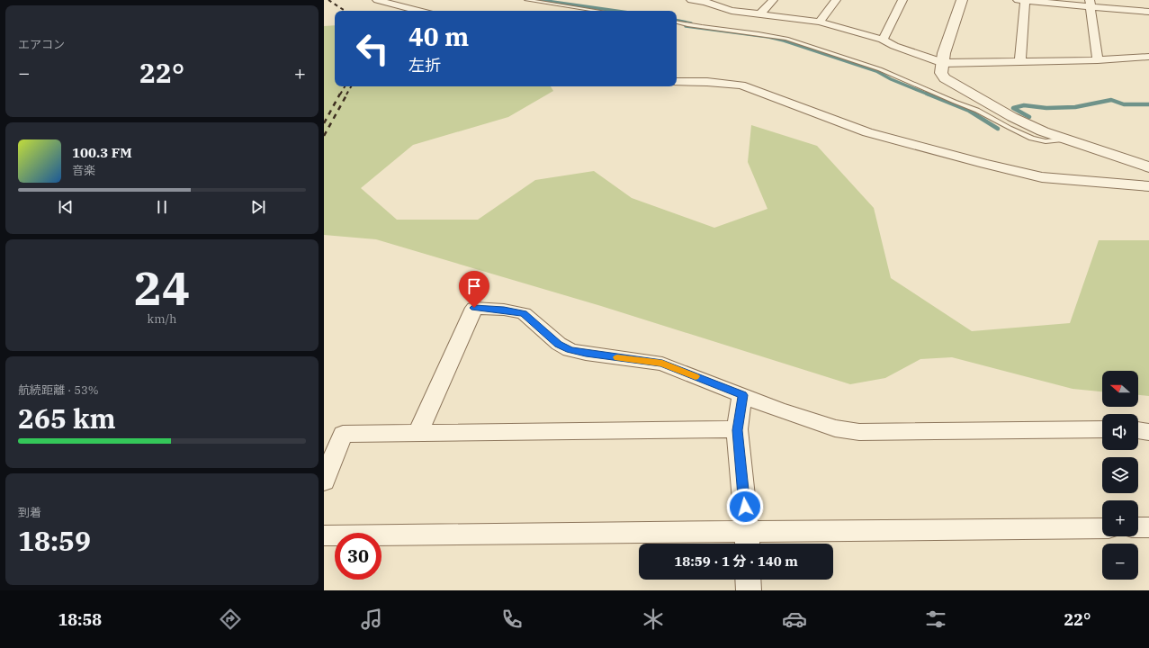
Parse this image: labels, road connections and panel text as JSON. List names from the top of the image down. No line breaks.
{"north":"left","page":{"tile":["エアコン",["24","km/h"],["航続距離 · 53%","265 km"],["到着","18:59"]],"turn":["40 m","左折"],"heat":["−","22°","+"],"song":["100.3 FM","音楽"],"map_buttons":["+","−"],"limit":"30","trip":"18:59 · 1 分 · 140 m","tabs":["18:58","22°"]}}
